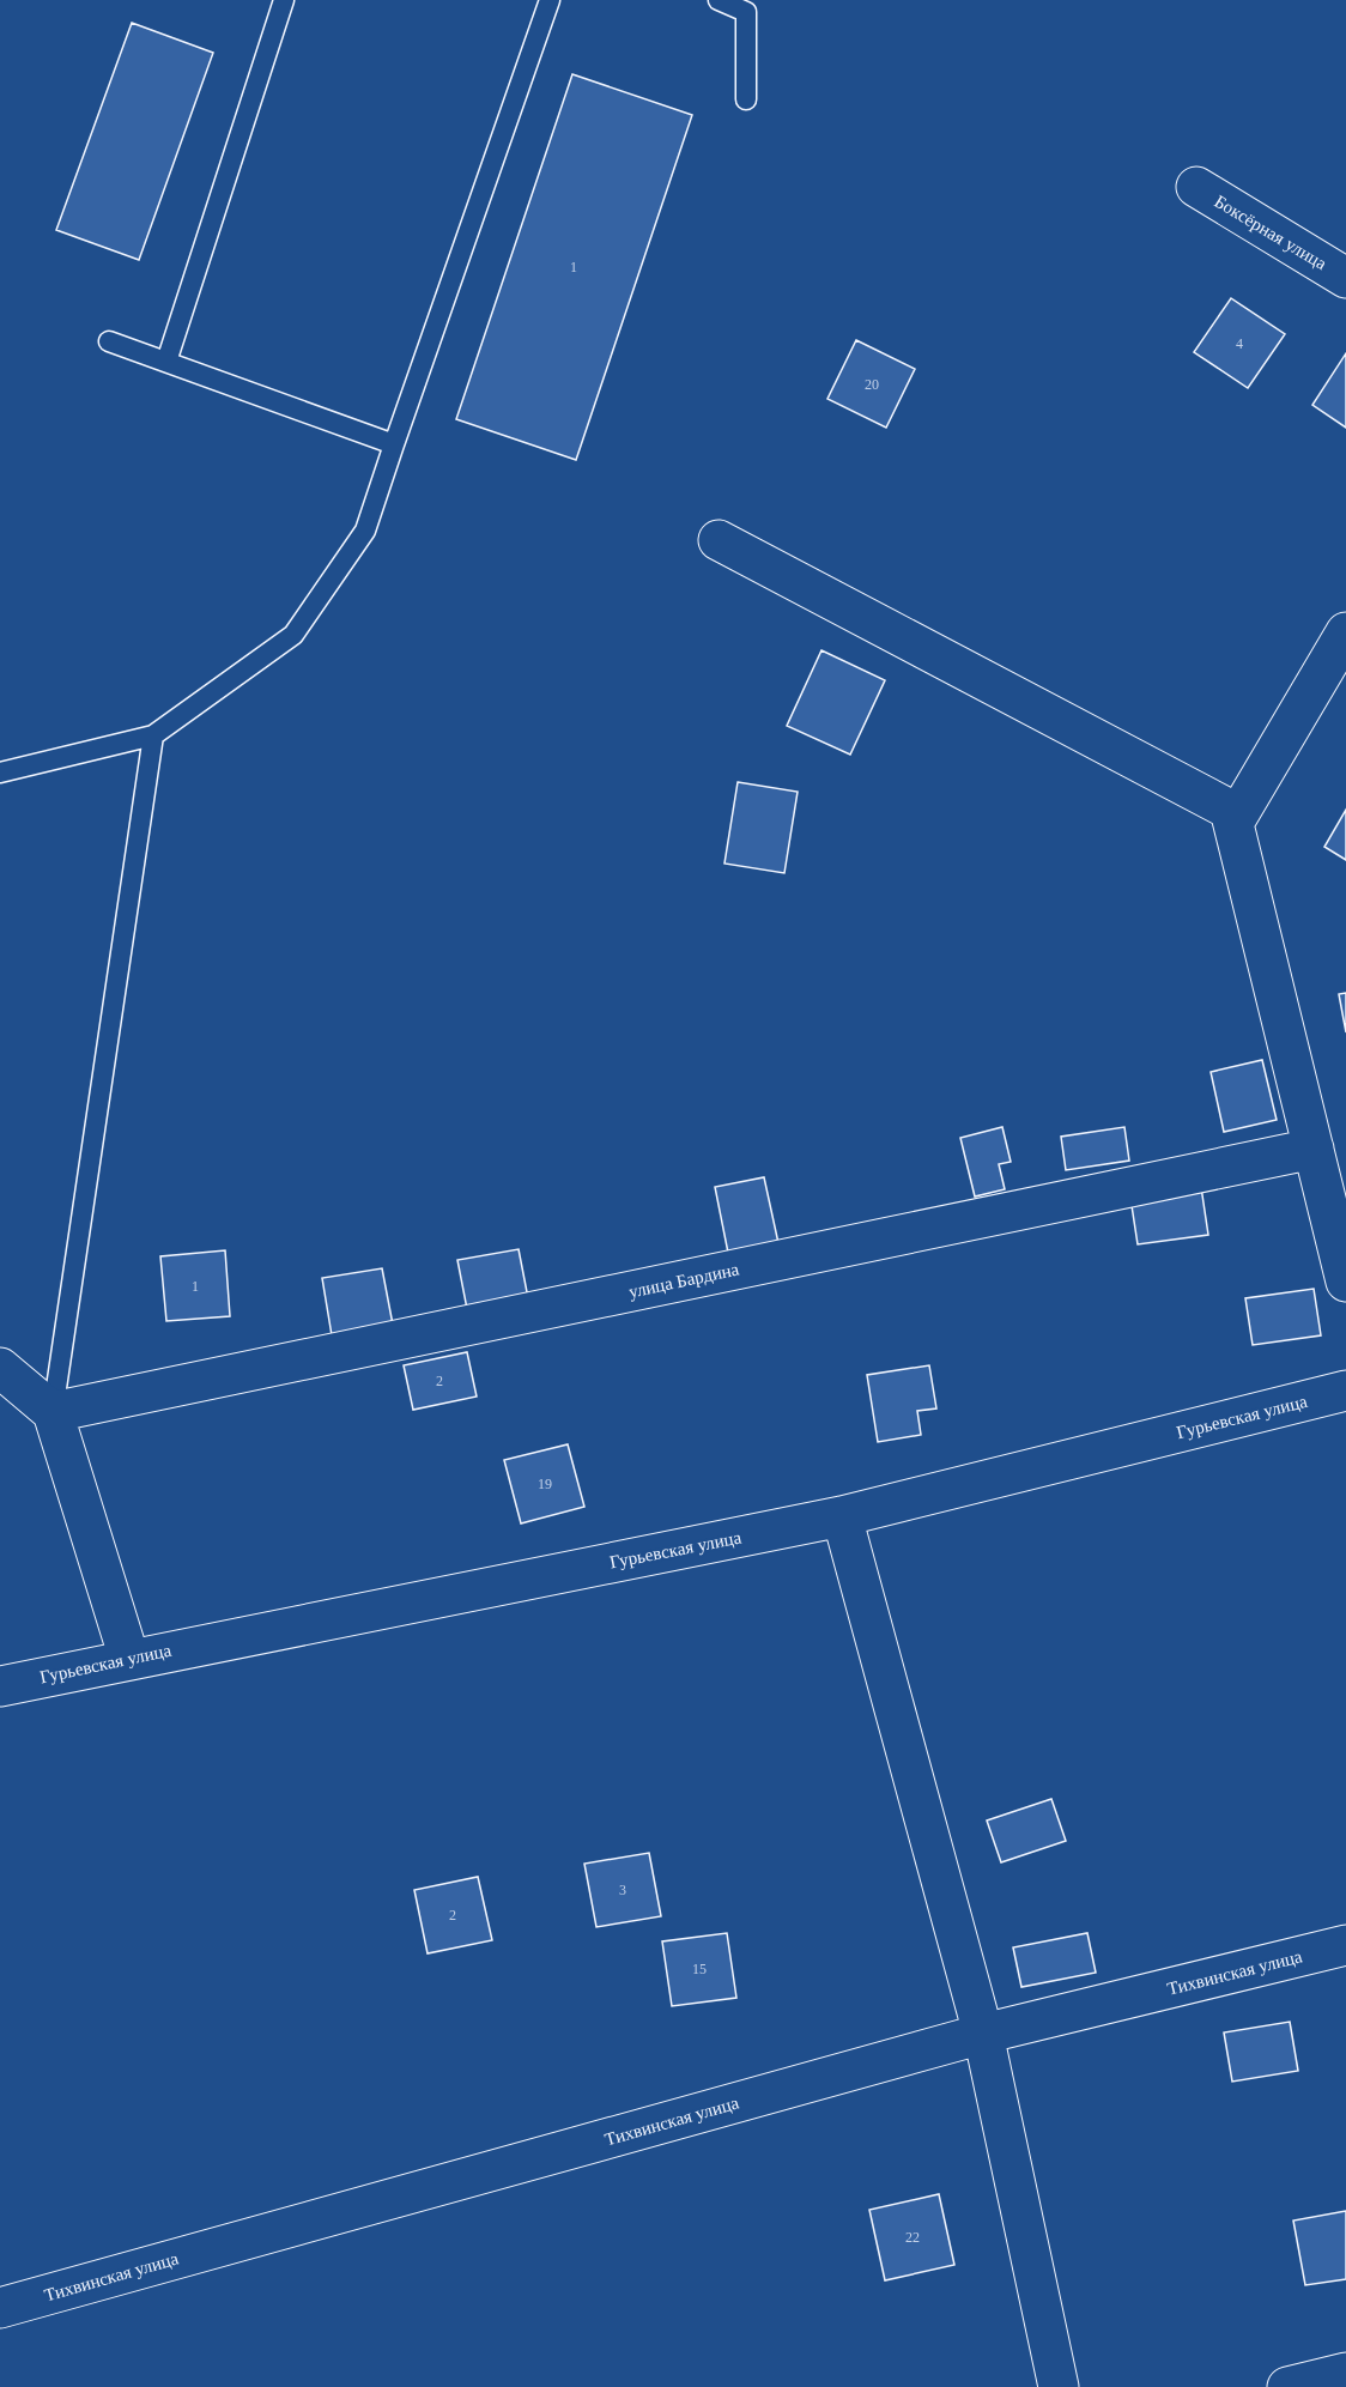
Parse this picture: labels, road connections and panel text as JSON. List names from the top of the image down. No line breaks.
{"streets":{"street":["Боксёрная улица","улица Бардина","Гурьевская улица","Тихвинская улица"]},"house_numbers":["1","4","20","1","2","19","3","2","15","22"]}
